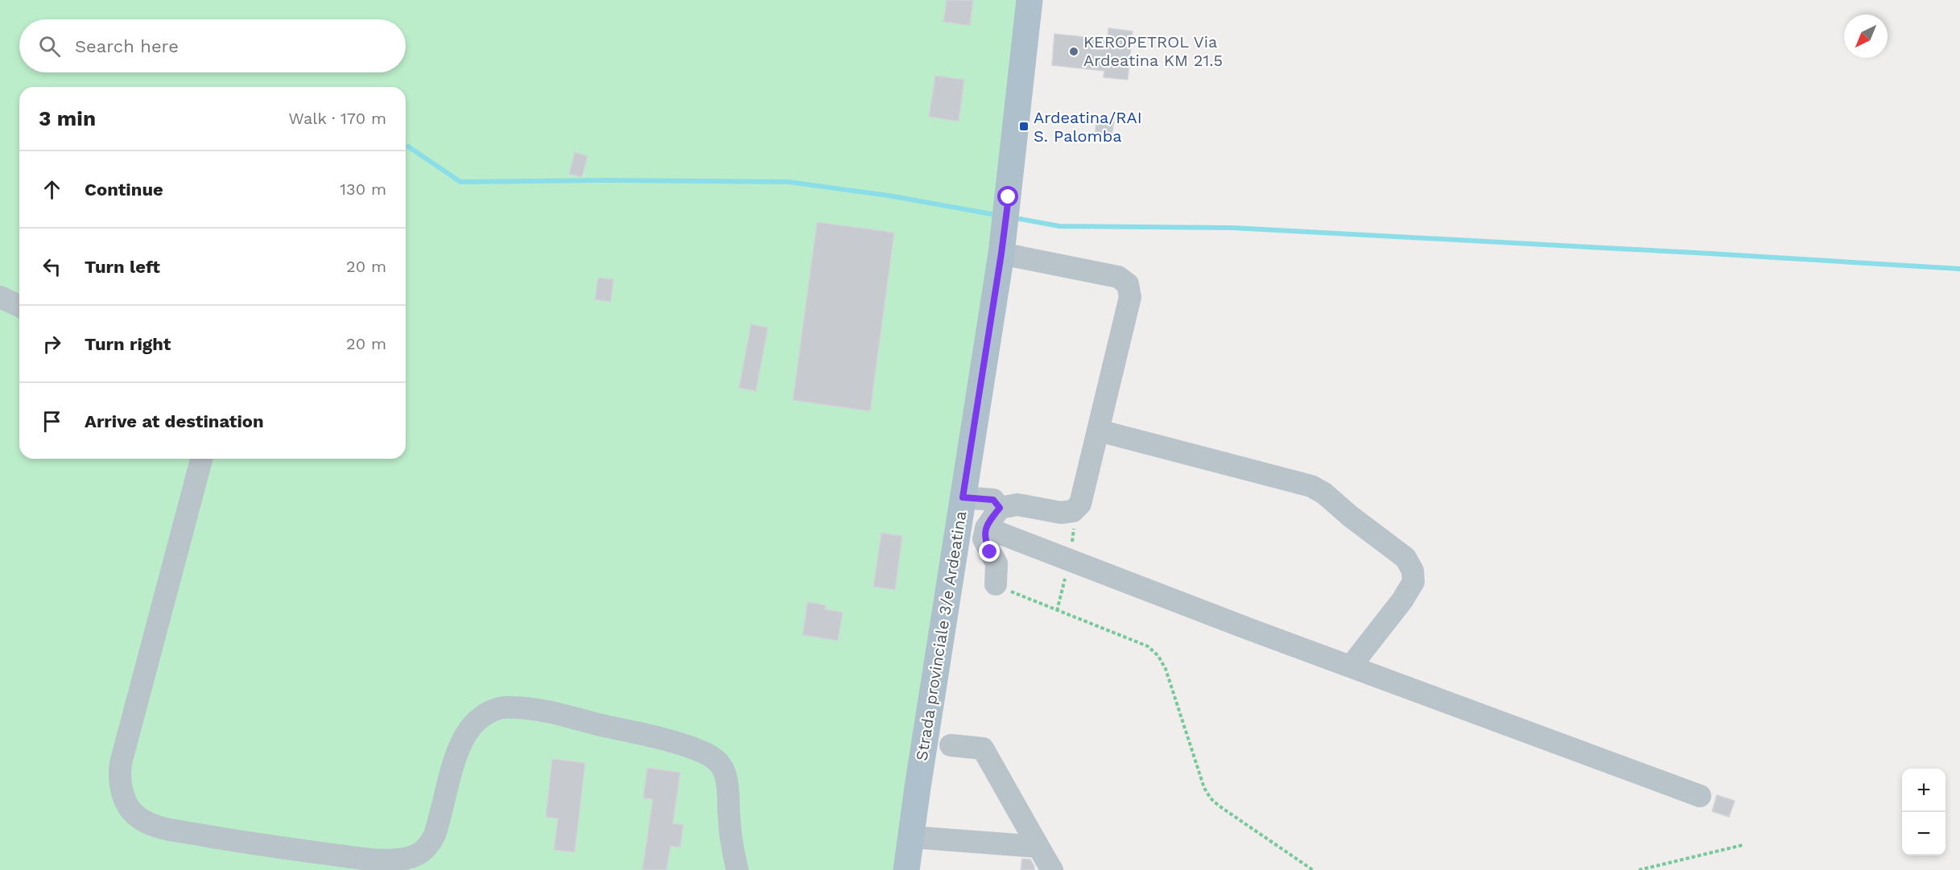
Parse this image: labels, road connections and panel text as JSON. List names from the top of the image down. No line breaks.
{"streets":{"main road":["Strada provinciale 3/e Ardeatina"]},"places":{"other":["KEROPETROL Via Ardeatina KM 21.5"],"transit":["Ardeatina/RAI S. Palomba"]},"north":"bottom left","page":{"search":"Search here","heading":["3 min","Walk · 170 m"],"list":[["Continue","130 m"],["Turn left","20 m"],["Turn right","20 m"],"Arrive at destination"],"map_buttons":["+","−"]}}
